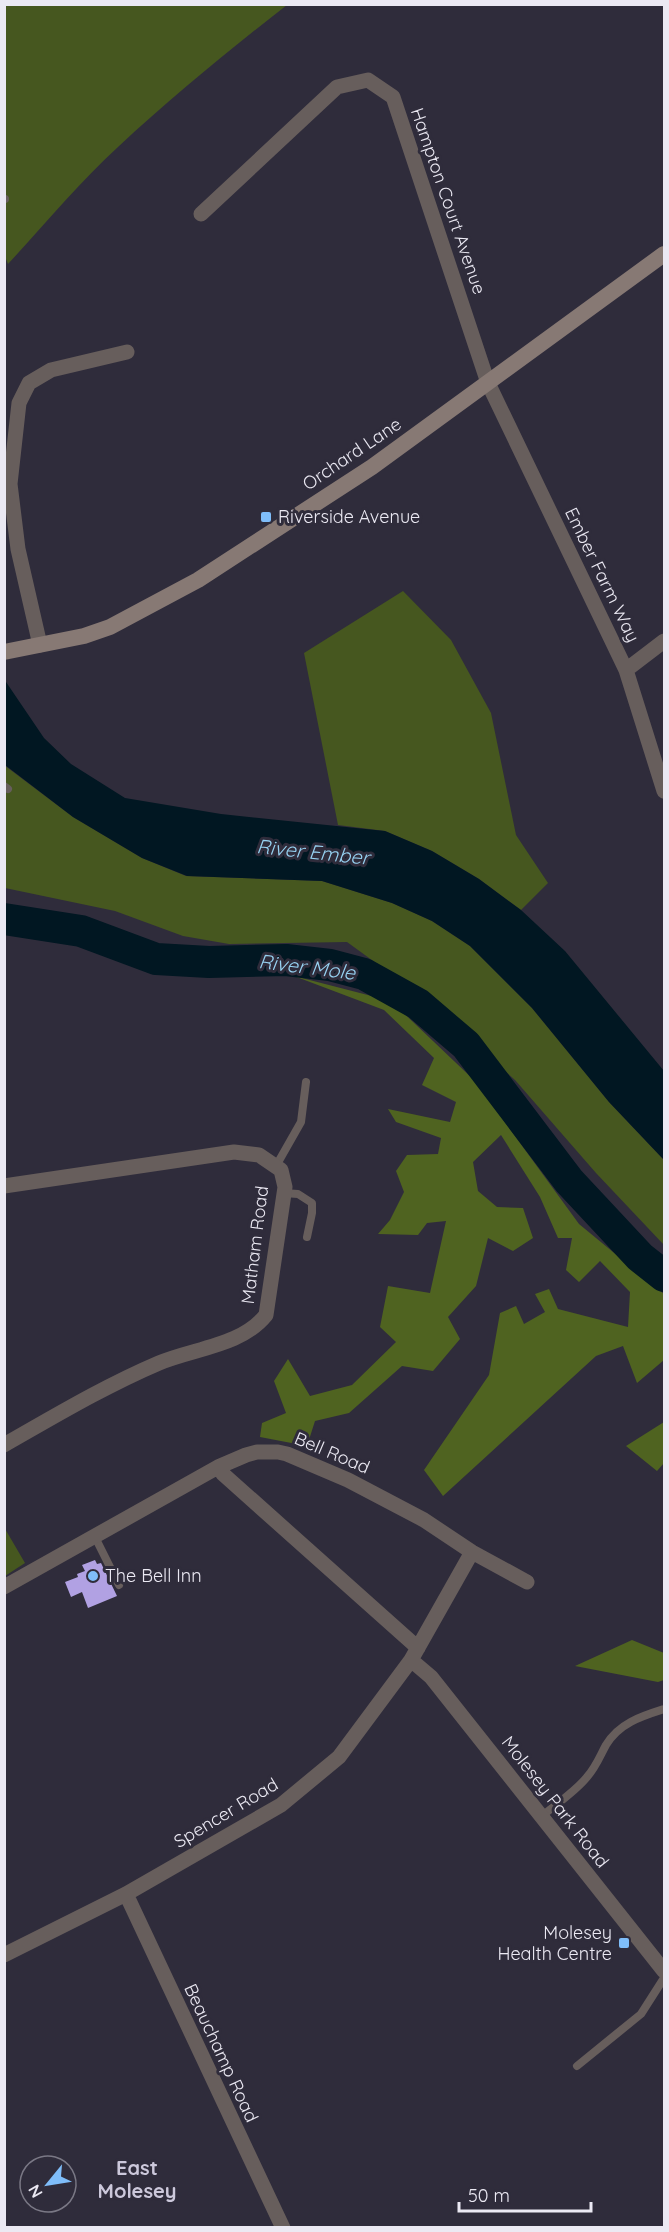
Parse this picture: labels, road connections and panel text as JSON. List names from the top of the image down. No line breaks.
{"streets":{"main road":["Orchard Lane"],"street":["Hampton Court Avenue","Ember Farm Way","Matham Road","Bell Road","Molesey Park Road","Spencer Road","Beauchamp Road"]},"crossings":[["Hampton Court Avenue","Orchard Lane"],["Hampton Court Avenue","Ember Farm Way"],["Orchard Lane","Ember Farm Way"],["Bell Road","Molesey Park Road"],["Bell Road","Spencer Road"],["Molesey Park Road","Spencer Road"],["Spencer Road","Beauchamp Road"]],"districts":["East Molesey"],"water":["River Ember","River Mole"],"places":{"transit":["Riverside Avenue","Molesey Health Centre"],"other":["The Bell Inn"]},"scale_bar":"50 m","north":"bottom left"}
